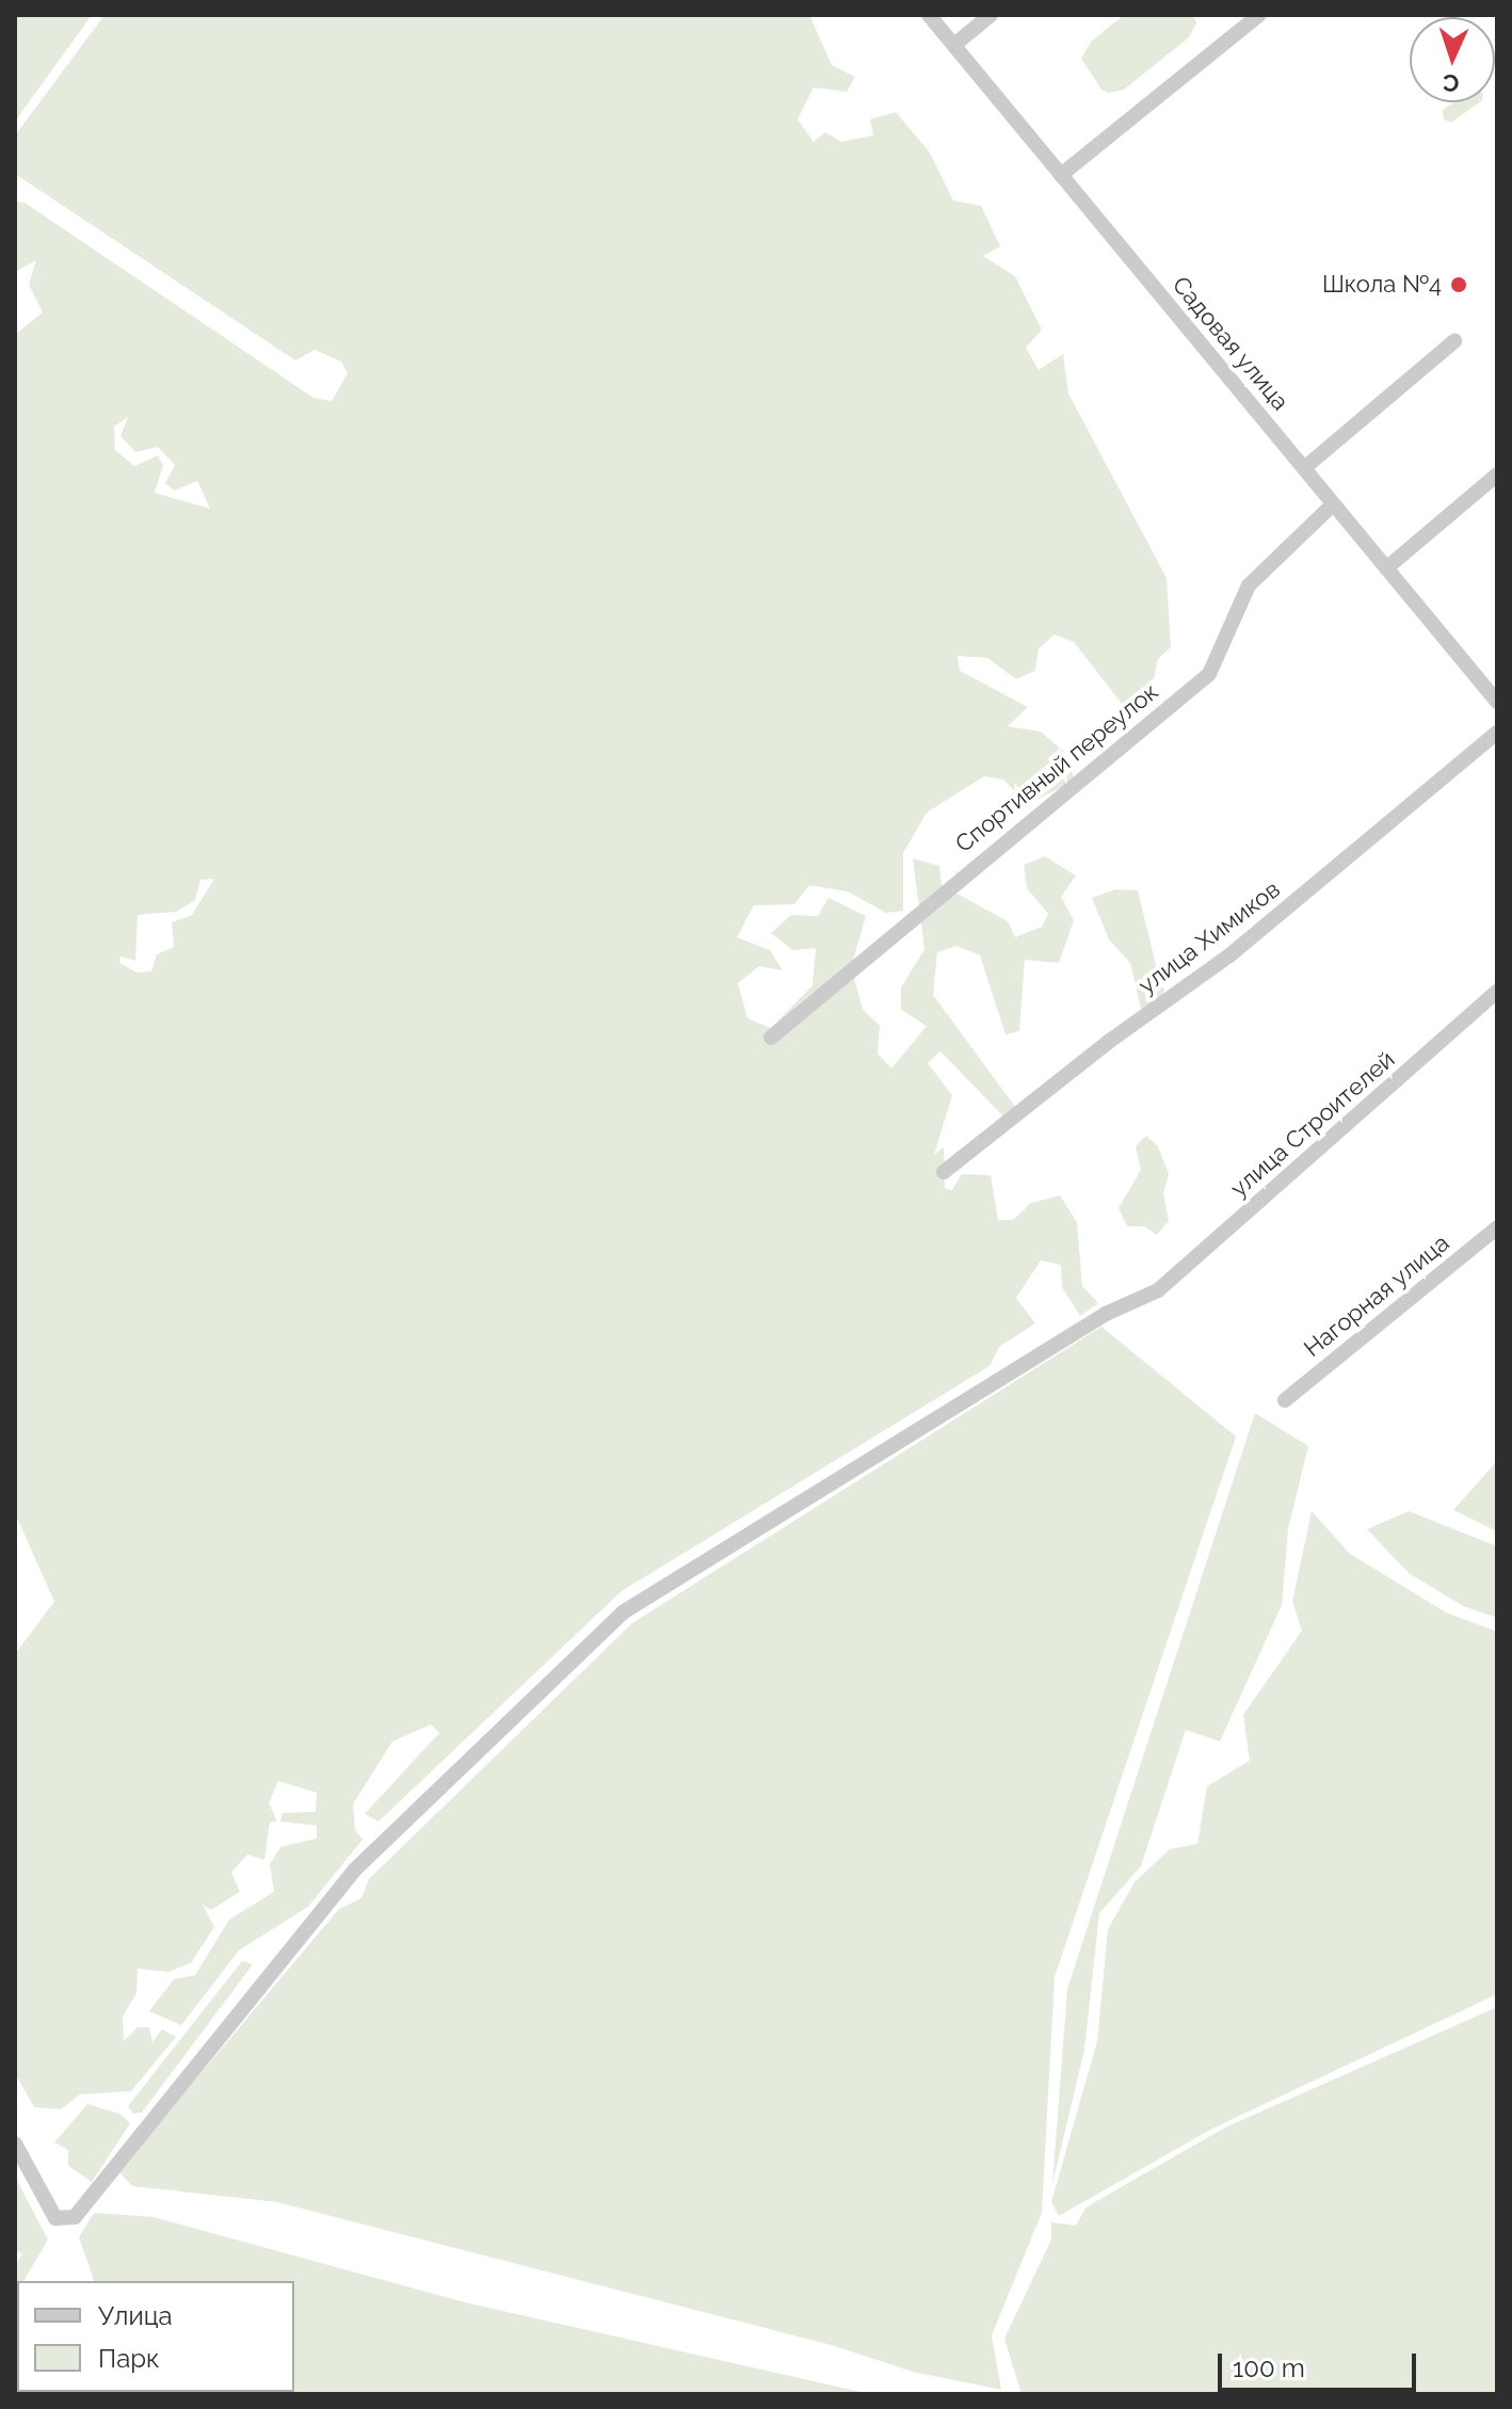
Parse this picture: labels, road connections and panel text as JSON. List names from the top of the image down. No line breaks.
{"streets":{"street":["Садовая улица","Спортивный переулок","улица Химиков","улица Строителей","Нагорная улица"]},"crossings":[["Садовая улица","Спортивный переулок"]],"places":["Школа №4"],"legend":["Улица","Парк"],"scale_bar":"100 m","north":"bottom"}
